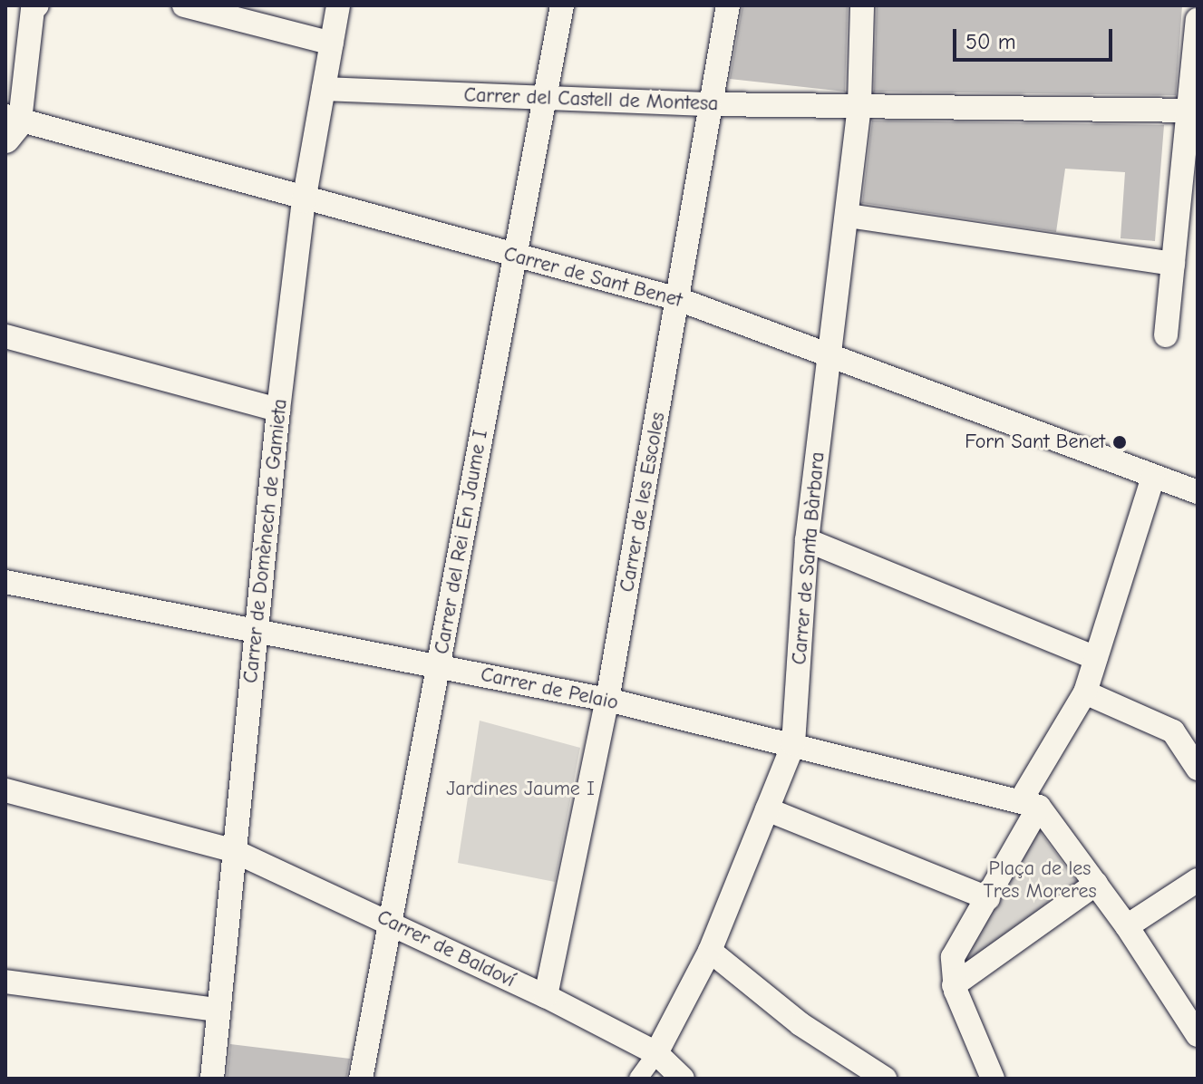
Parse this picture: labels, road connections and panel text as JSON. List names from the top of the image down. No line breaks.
{"streets":{"street":["Carrer del Castell de Montesa","Carrer de Sant Benet","Carrer de les Escoles","Carrer de Domènech de Gamieta","Carrer del Rei En Jaume I","Carrer de Santa Bàrbara","Carrer de Pelaio","Carrer de Baldoví"]},"crossings":[["Carrer del Castell de Montesa","Carrer de les Escoles"],["Carrer del Castell de Montesa","Carrer de Domènech de Gamieta"],["Carrer del Castell de Montesa","Carrer del Rei En Jaume I"],["Carrer del Castell de Montesa","Carrer de Santa Bàrbara"],["Carrer de Sant Benet","Carrer de les Escoles"],["Carrer de Sant Benet","Carrer de Domènech de Gamieta"],["Carrer de Sant Benet","Carrer del Rei En Jaume I"],["Carrer de Sant Benet","Carrer de Santa Bàrbara"],["Carrer de les Escoles","Carrer de Pelaio"],["Carrer de les Escoles","Carrer de Baldoví"],["Carrer de Domènech de Gamieta","Carrer de Pelaio"],["Carrer de Domènech de Gamieta","Carrer de Baldoví"],["Carrer del Rei En Jaume I","Carrer de Pelaio"],["Carrer del Rei En Jaume I","Carrer de Baldoví"],["Carrer de Santa Bàrbara","Carrer de Pelaio"],["Carrer de Santa Bàrbara","Carrer de Baldoví"]],"parks":["Jardines Jaume I","Plaça de les Tres Moreres"],"places":["Forn Sant Benet"],"scale_bar":"50 m"}
